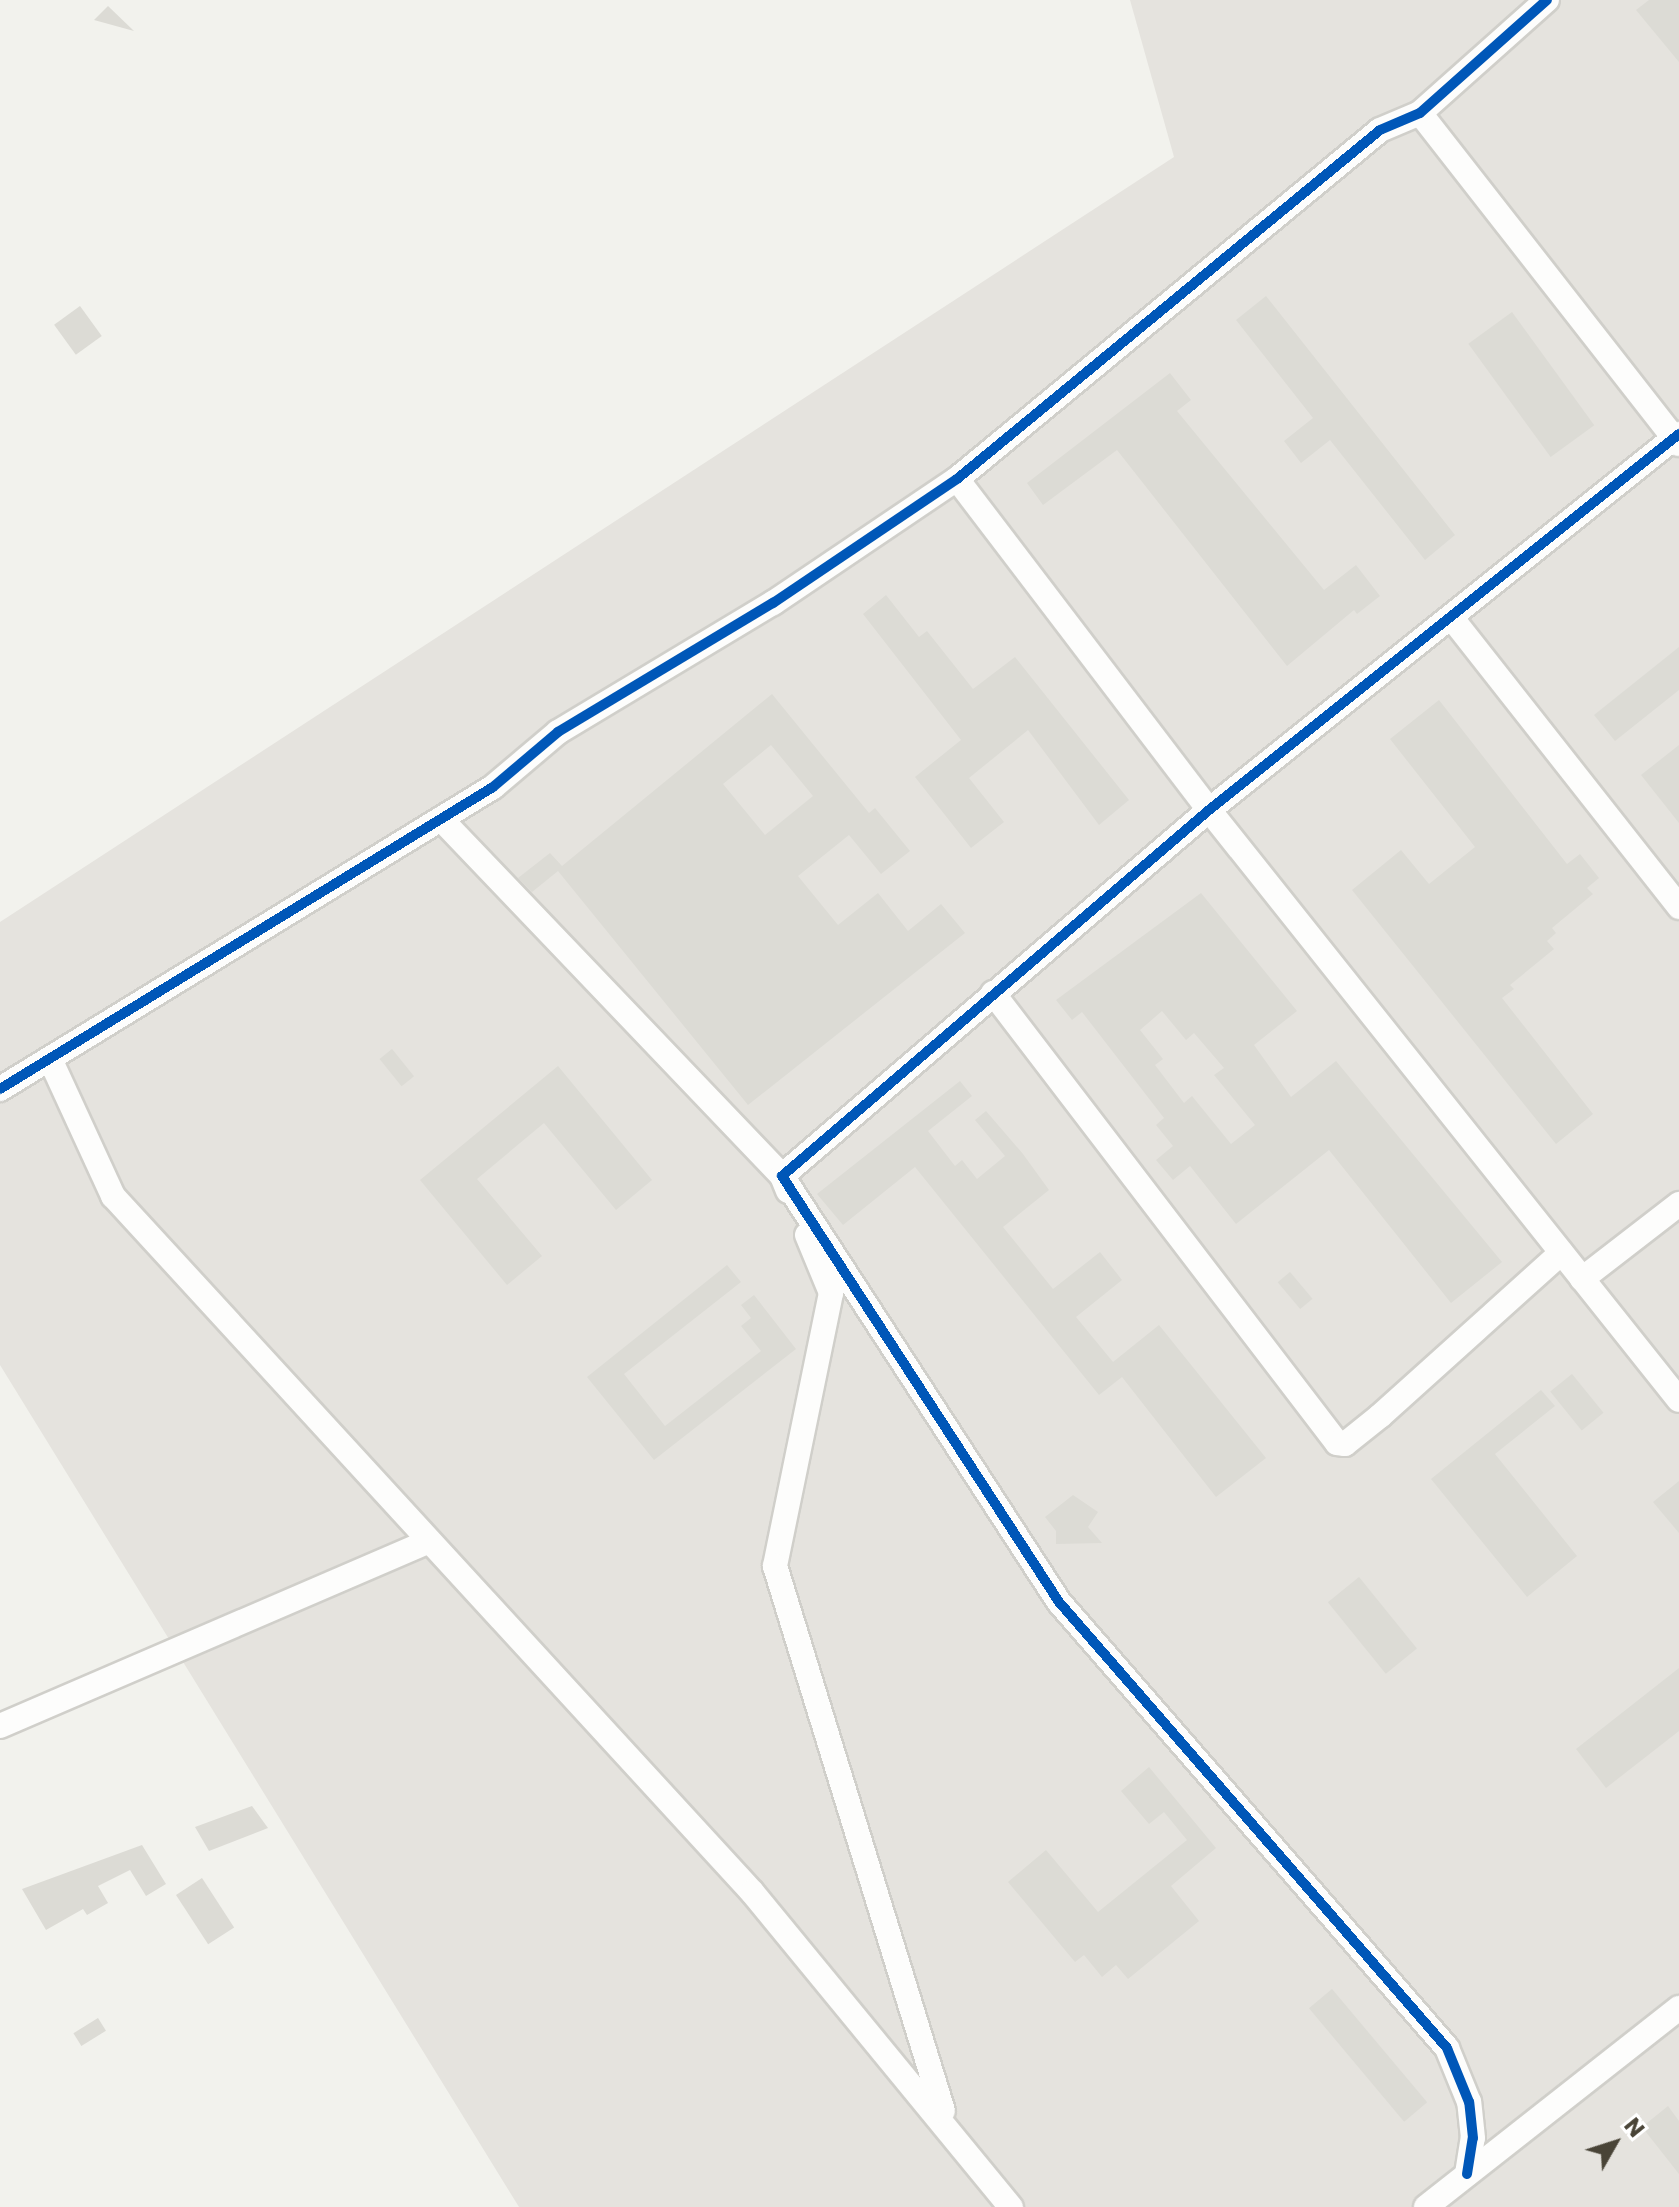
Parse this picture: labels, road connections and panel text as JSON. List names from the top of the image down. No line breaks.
{"north":"top right"}
